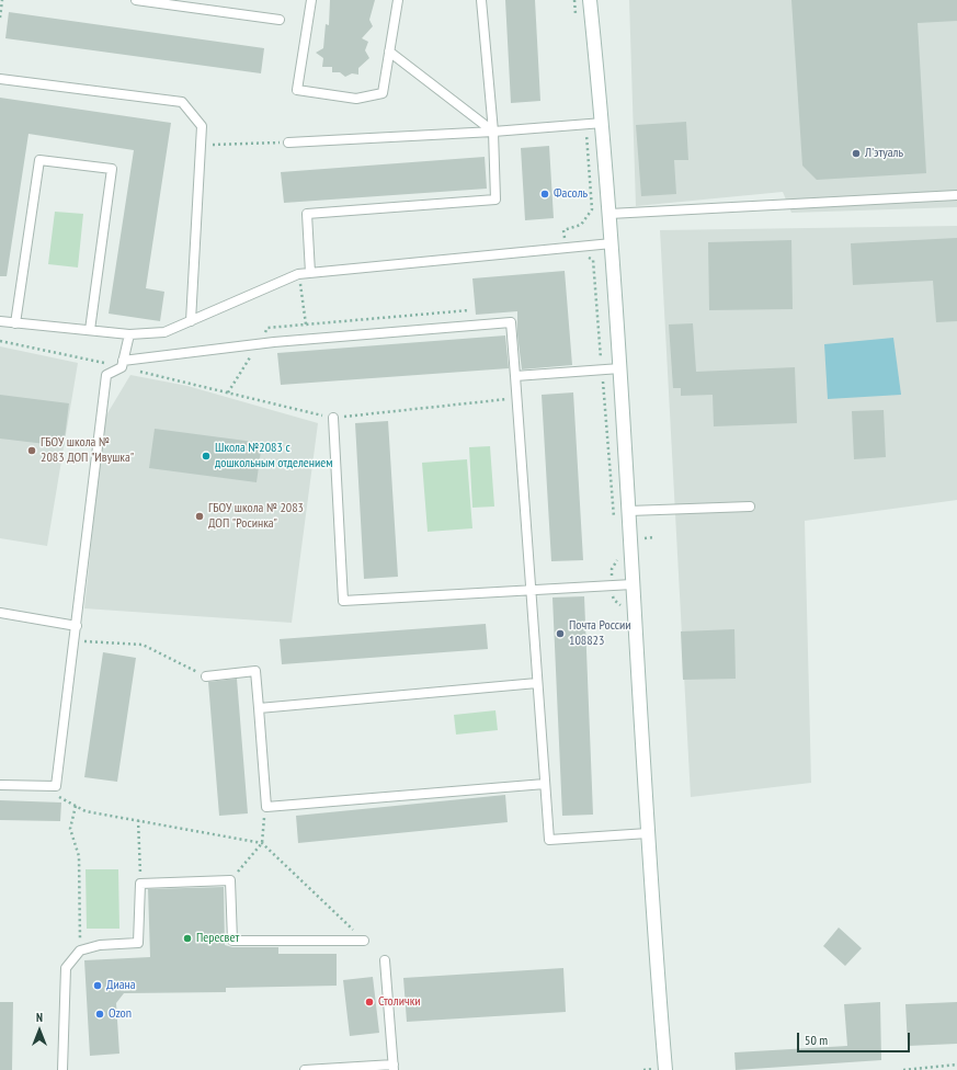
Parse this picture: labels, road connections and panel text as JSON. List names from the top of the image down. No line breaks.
{"places":["Л'этуаль","Фасоль","ГБОУ школа № 2083 ДОП \"Ивушка\"","Школа №2083 с дошкольным отделением","ГБОУ школа № 2083 ДОП \"Росинка\"","Почта России 108823","Пересвет","Диана","Столички","Ozon"],"scale_bar":"50 m","north":"top"}
